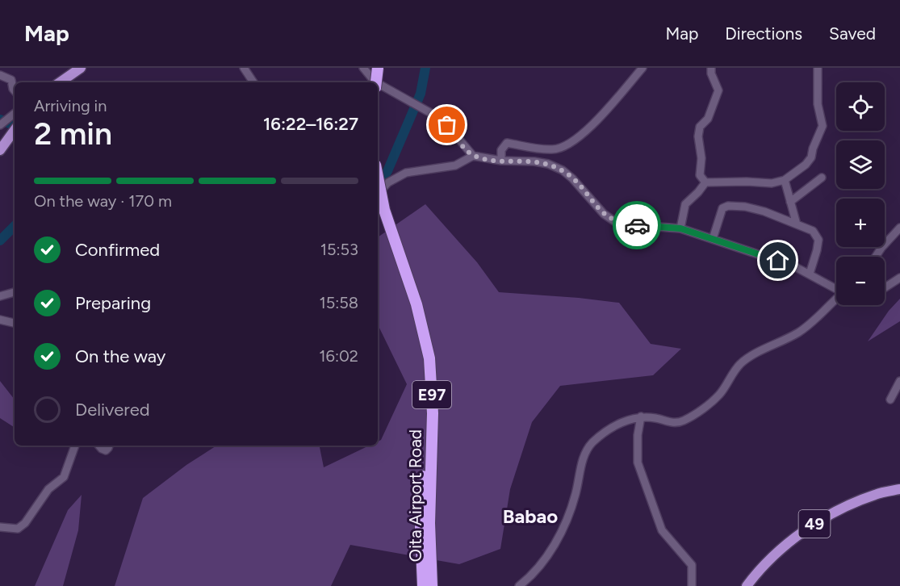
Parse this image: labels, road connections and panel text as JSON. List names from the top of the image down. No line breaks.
{"streets":{"highway":["E97","Oita Airport Road"],"main road":["49"]},"districts":["Babao"],"page":{"header":"Map","nav":["Map","Directions","Saved"],"map_buttons":["+","−"],"heading":["2 min","Arriving in","16:22–16:27"],"bar":"On the way · 170 m","list":[["Confirmed","15:53"],["Preparing","15:58"],["On the way","16:02"],"Delivered"]}}
